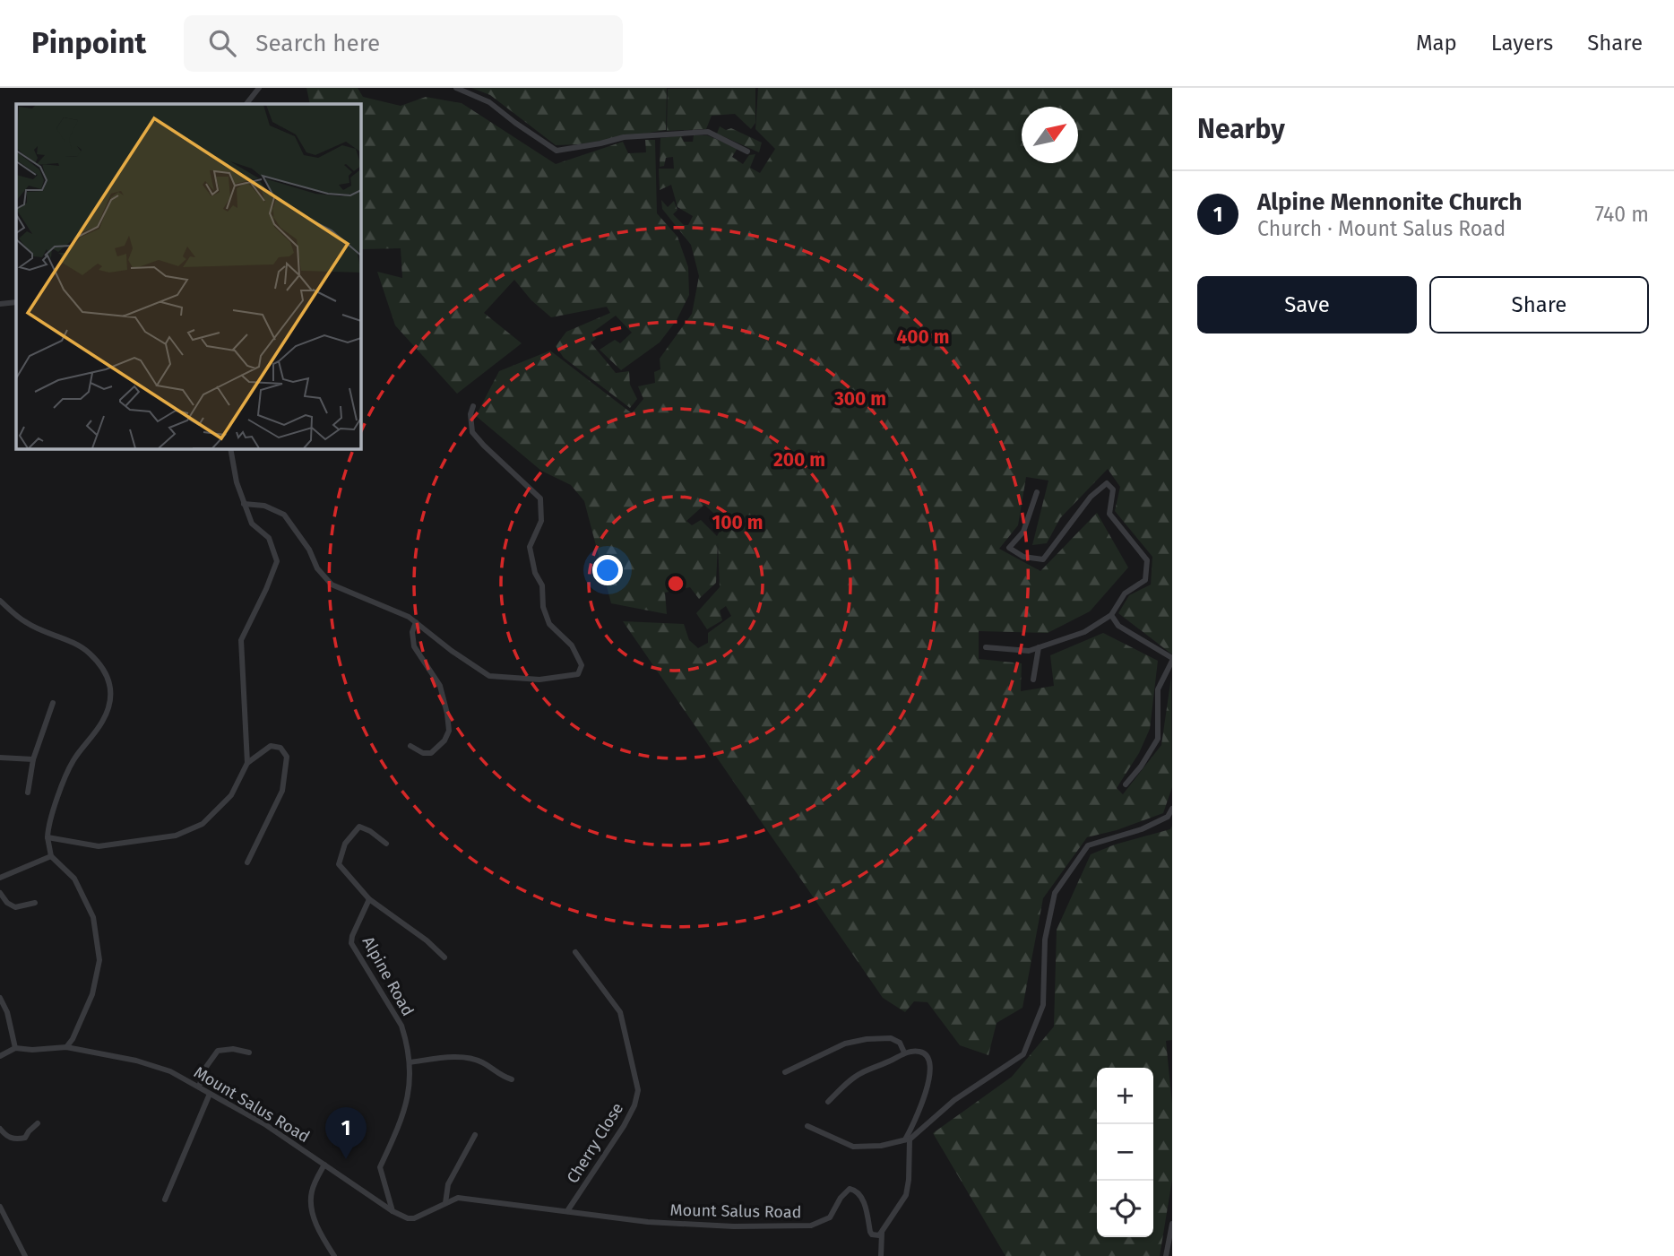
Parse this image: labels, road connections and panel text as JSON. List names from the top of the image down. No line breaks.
{"streets":{"street":["Alpine Road","Mount Salus Road","Cherry Close"]},"crossings":[["Alpine Road","Mount Salus Road"],["Mount Salus Road","Cherry Close"]],"north":"top right","page":{"header":"Pinpoint","search":"Search here","nav":["Map","Layers","Share"],"heading":"Nearby","list":[{"mark":"1","name":"Alpine Mennonite Church","note":"Church · Mount Salus Road","value":"740 m"}],"buttons":["Save","Share"],"map_buttons":["+","−"],"pins":"1"},"rings":["400 m","300 m","200 m","100 m"]}
